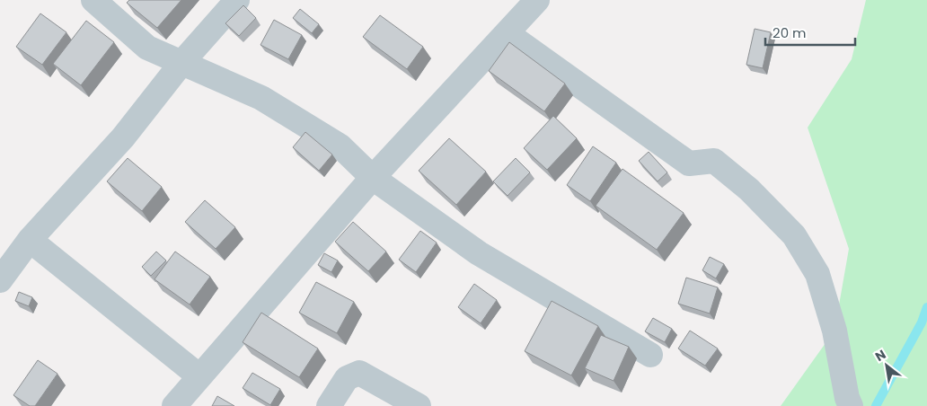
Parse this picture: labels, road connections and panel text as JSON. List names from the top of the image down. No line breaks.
{"scale_bar":"20 m","north":"top left"}
